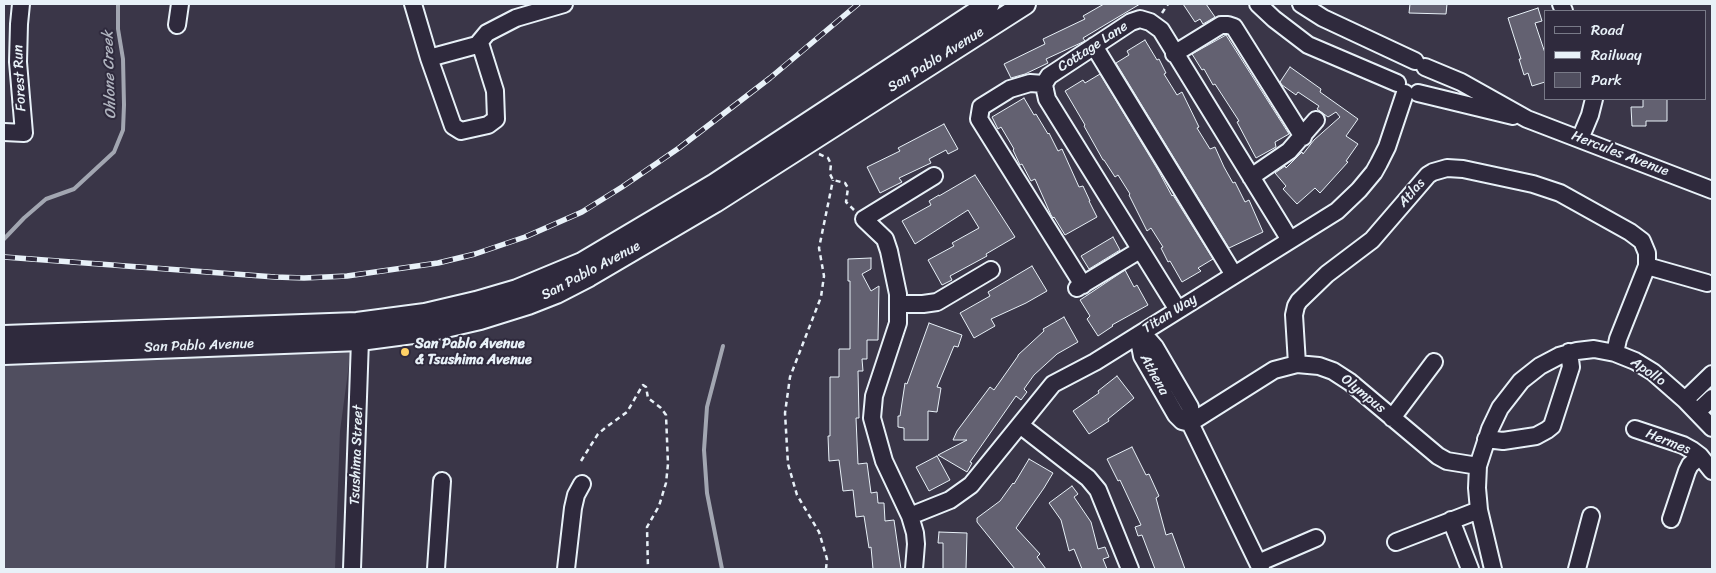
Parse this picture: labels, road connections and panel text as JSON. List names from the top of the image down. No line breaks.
{"streets":{"main road":["San Pablo Avenue"],"street":["Cottage Lane","Forest Run","Hercules Avenue","Atlas","Titan Way","Apollo","Athena","Olympus","Hermes","Tsushima Street"]},"crossings":[["Cottage Lane","Titan Way"],["San Pablo Avenue","Tsushima Street"],["Hercules Avenue","Titan Way"],["Atlas","Olympus"],["Titan Way","Athena"],["Apollo","Olympus"],["Athena","Olympus"]],"water":["Ohlone Creek"],"places":["San Pablo Avenue & Tsushima Avenue"],"legend":["Road","Railway","Park"]}
